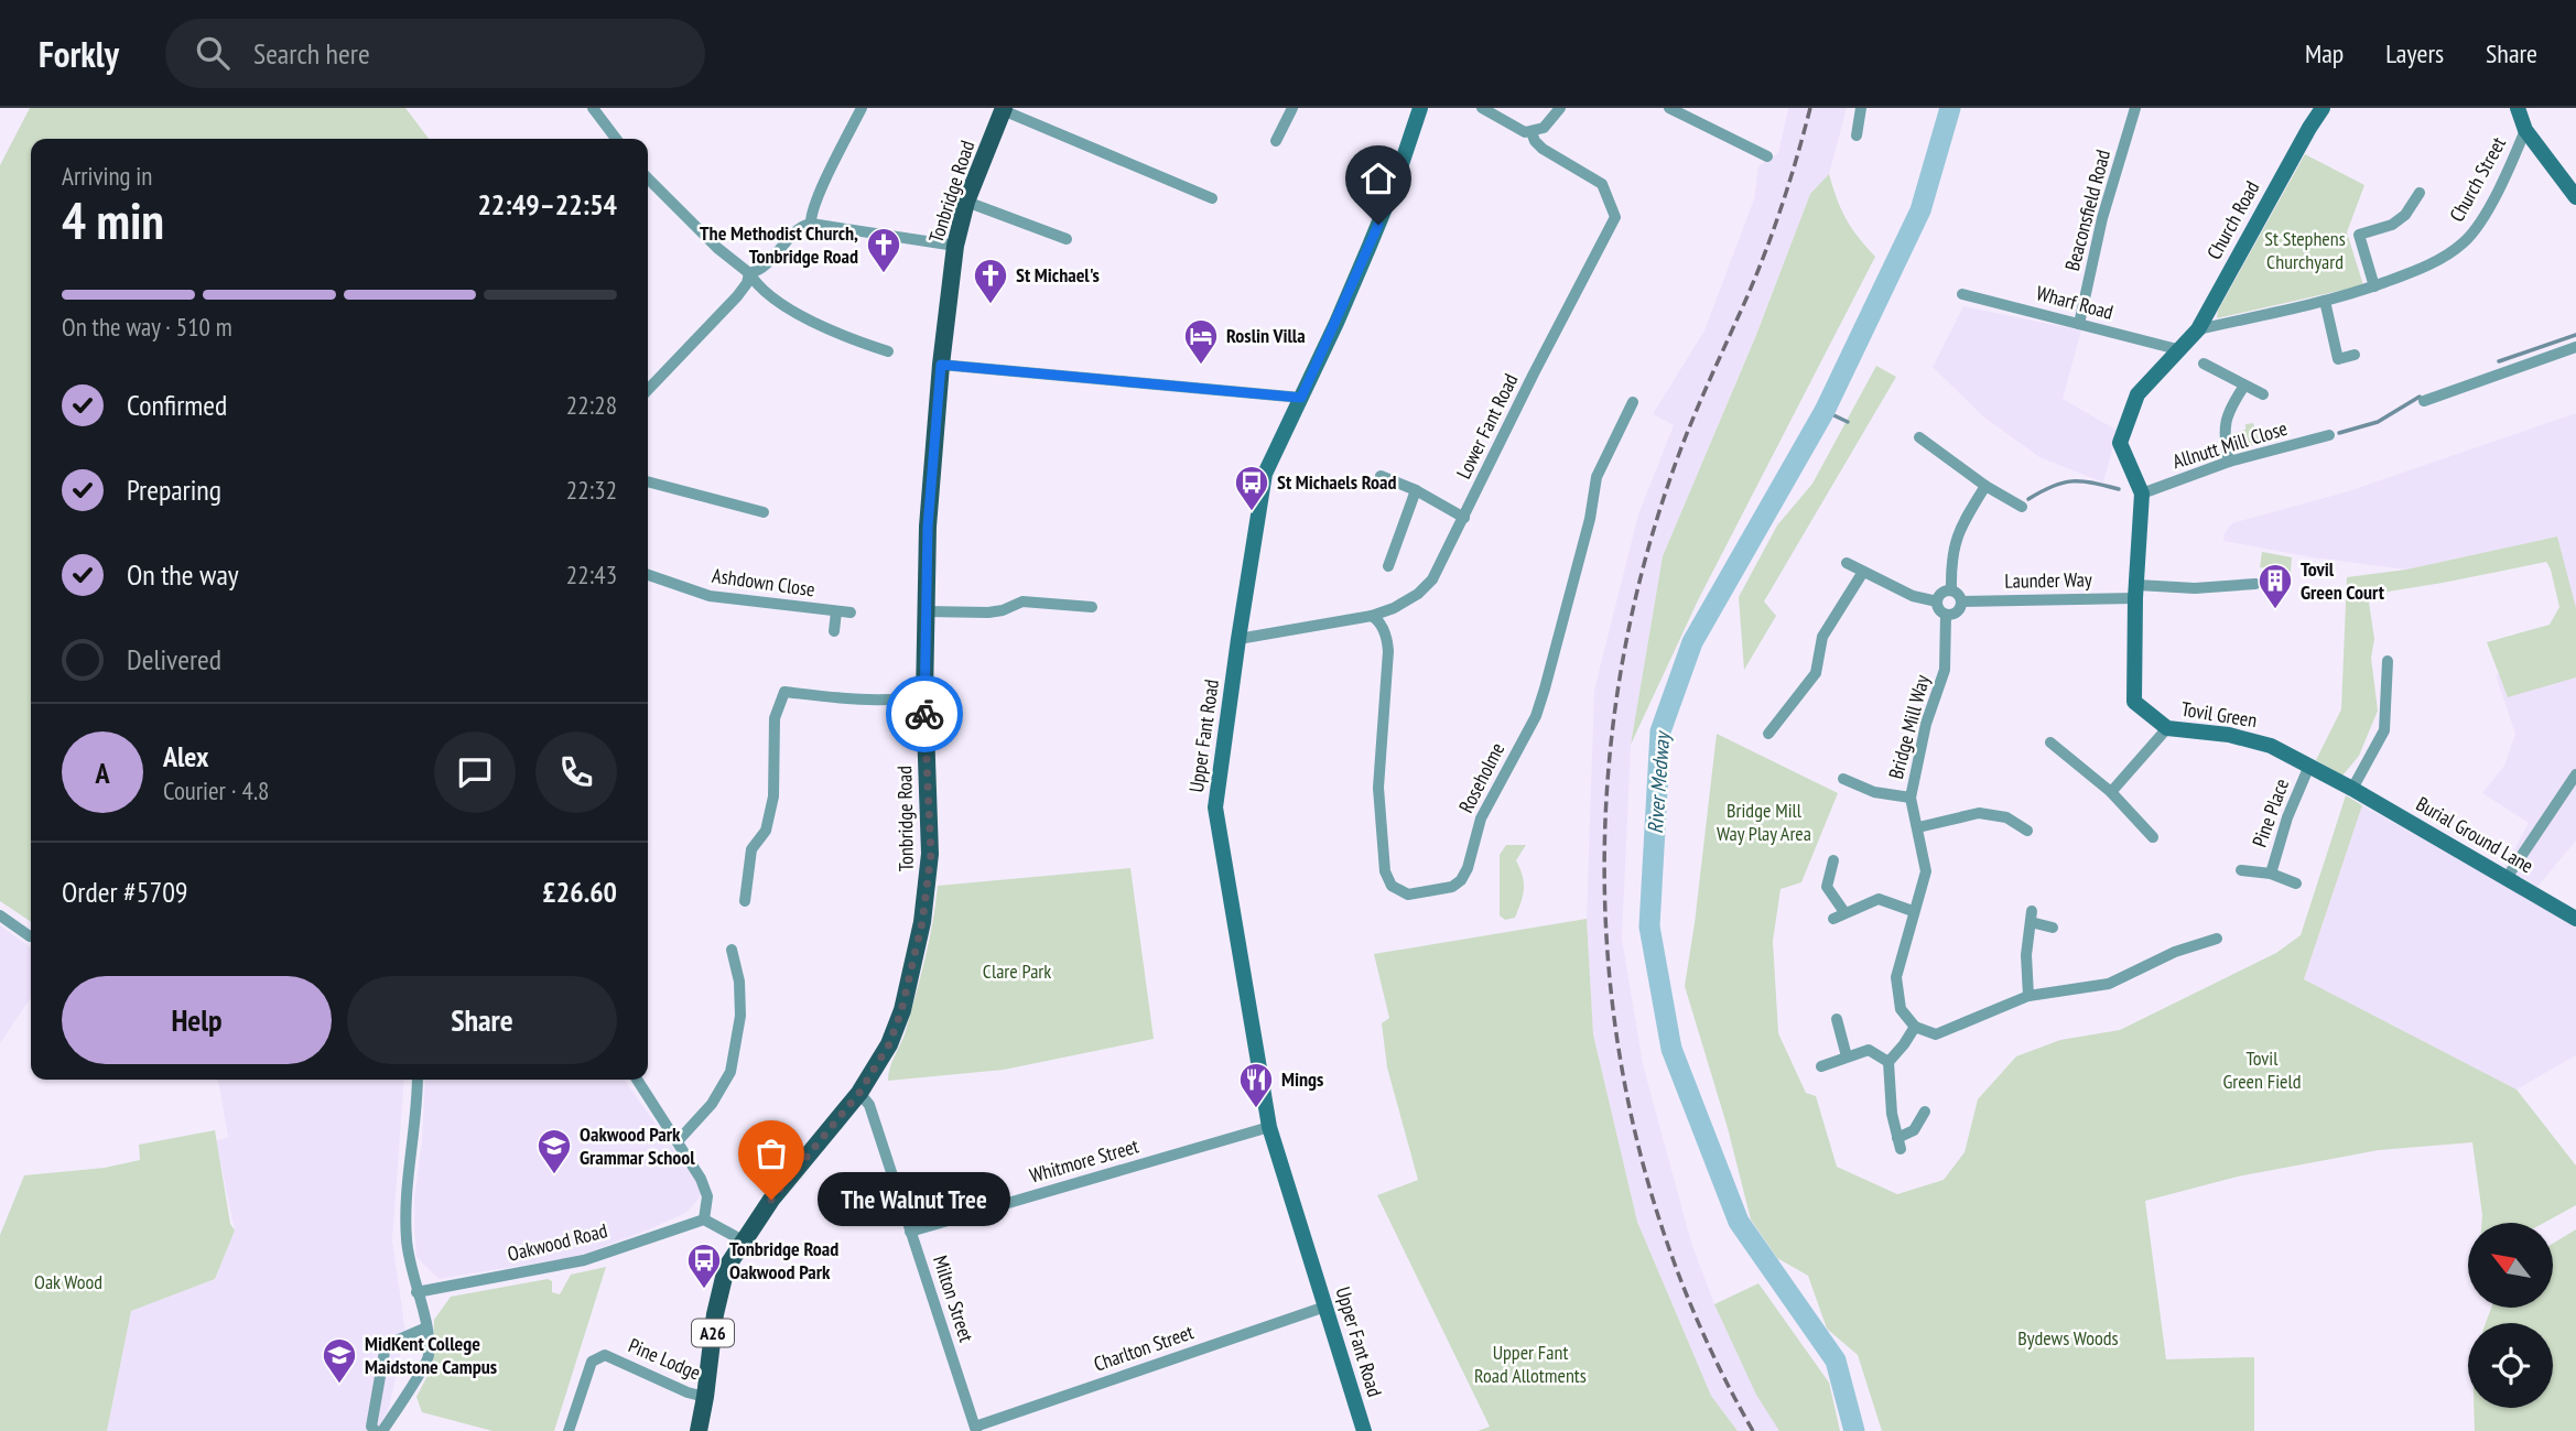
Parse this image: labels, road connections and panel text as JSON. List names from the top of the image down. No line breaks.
{"streets":{"main road":["Tonbridge Road","A26"],"street":["Church Street","Beaconsfield Road","Church Road","Wharf Road","Lower Fant Road","Allnutt Mill Close","Launder Way","Ashdown Close","Tovil Green","Bridge Mill Way","Upper Fant Road","Roseholme","Pine Place","Burial Ground Lane","Whitmore Street","Oakwood Road","Milton Street","Charlton Street","Pine Lodge"]},"crossings":[["Church Street","Church Road"],["Tonbridge Road","Milton Street"],["Tonbridge Road","Pine Lodge"],["Beaconsfield Road","Wharf Road"],["Church Road","Wharf Road"],["Church Road","Allnutt Mill Close"],["Lower Fant Road","Upper Fant Road"],["Lower Fant Road","Roseholme"],["Launder Way","Tovil Green"],["Launder Way","Bridge Mill Way"],["Tovil Green","Pine Place"],["Tovil Green","Burial Ground Lane"],["Upper Fant Road","Whitmore Street"],["Upper Fant Road","Charlton Street"],["Whitmore Street","Milton Street"],["Milton Street","Charlton Street"]],"water":["River Medway"],"parks":["St Stephens Churchyard","Bridge Mill Way Play Area","Clare Park","Tovil Green Field","Oak Wood","Bydews Woods","Upper Fant Road Allotments"],"places":{"church":["The Methodist Church, Tonbridge Road","St Michael's"],"hotel":["Roslin Villa"],"bus stop":["St Michaels Road","Tonbridge Road Oakwood Park"],"building":["Tovil Green Court"],"restaurant":["Mings"],"school or university":["Oakwood Park Grammar School","MidKent College Maidstone Campus"],"other":["The Walnut Tree"]},"north":"top left","page":{"header":"Forkly","search":"Search here","nav":["Map","Layers","Share"],"heading":["4 min","Arriving in","22:49–22:54"],"panel":["Alex","Courier · 4.8","Order #5709","£26.60"],"bar":"On the way · 510 m","list":[["Confirmed","22:28"],["Preparing","22:32"],["On the way","22:43"],"Delivered"],"round":"A","buttons":["Help","Share"],"bubble":"The Walnut Tree"}}
